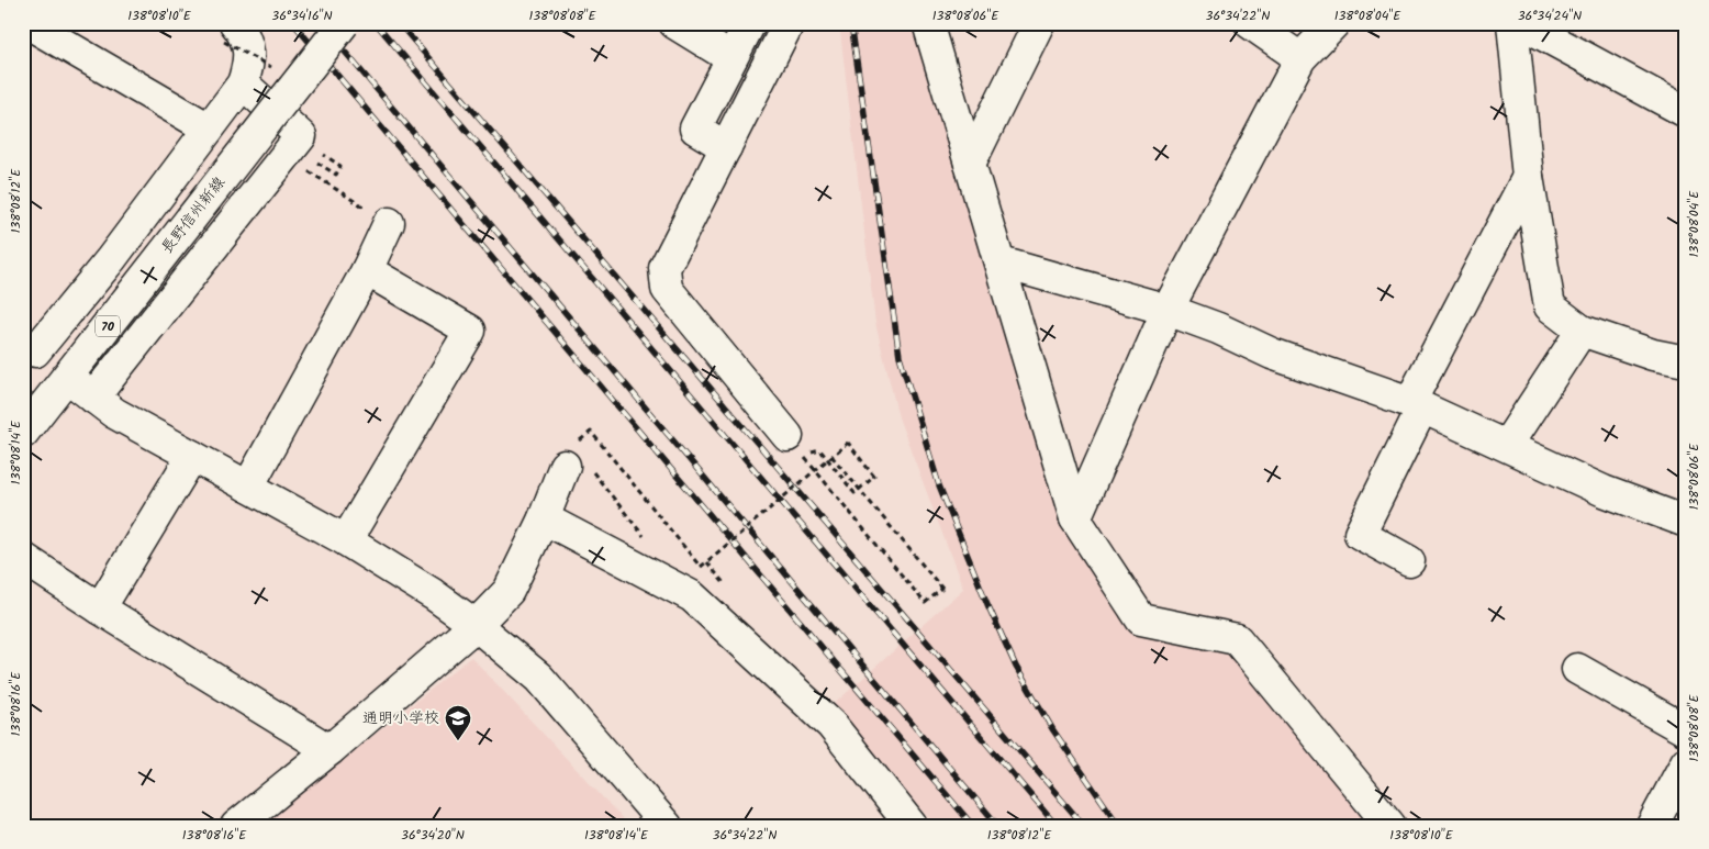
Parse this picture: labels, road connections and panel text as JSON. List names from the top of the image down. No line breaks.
{"streets":{"street":["長野信州新線","70"]},"places":{"school or university":["通明小学校"]},"coordinates":["138°08'10\"E","36°34'16\"N","138°08'08\"E","138°08'06\"E","36°34'22\"N","138°08'04\"E","36°34'24\"N","138°08'12\"E","138°08'14\"E","138°08'16\"E","36°34'20\"N"]}
